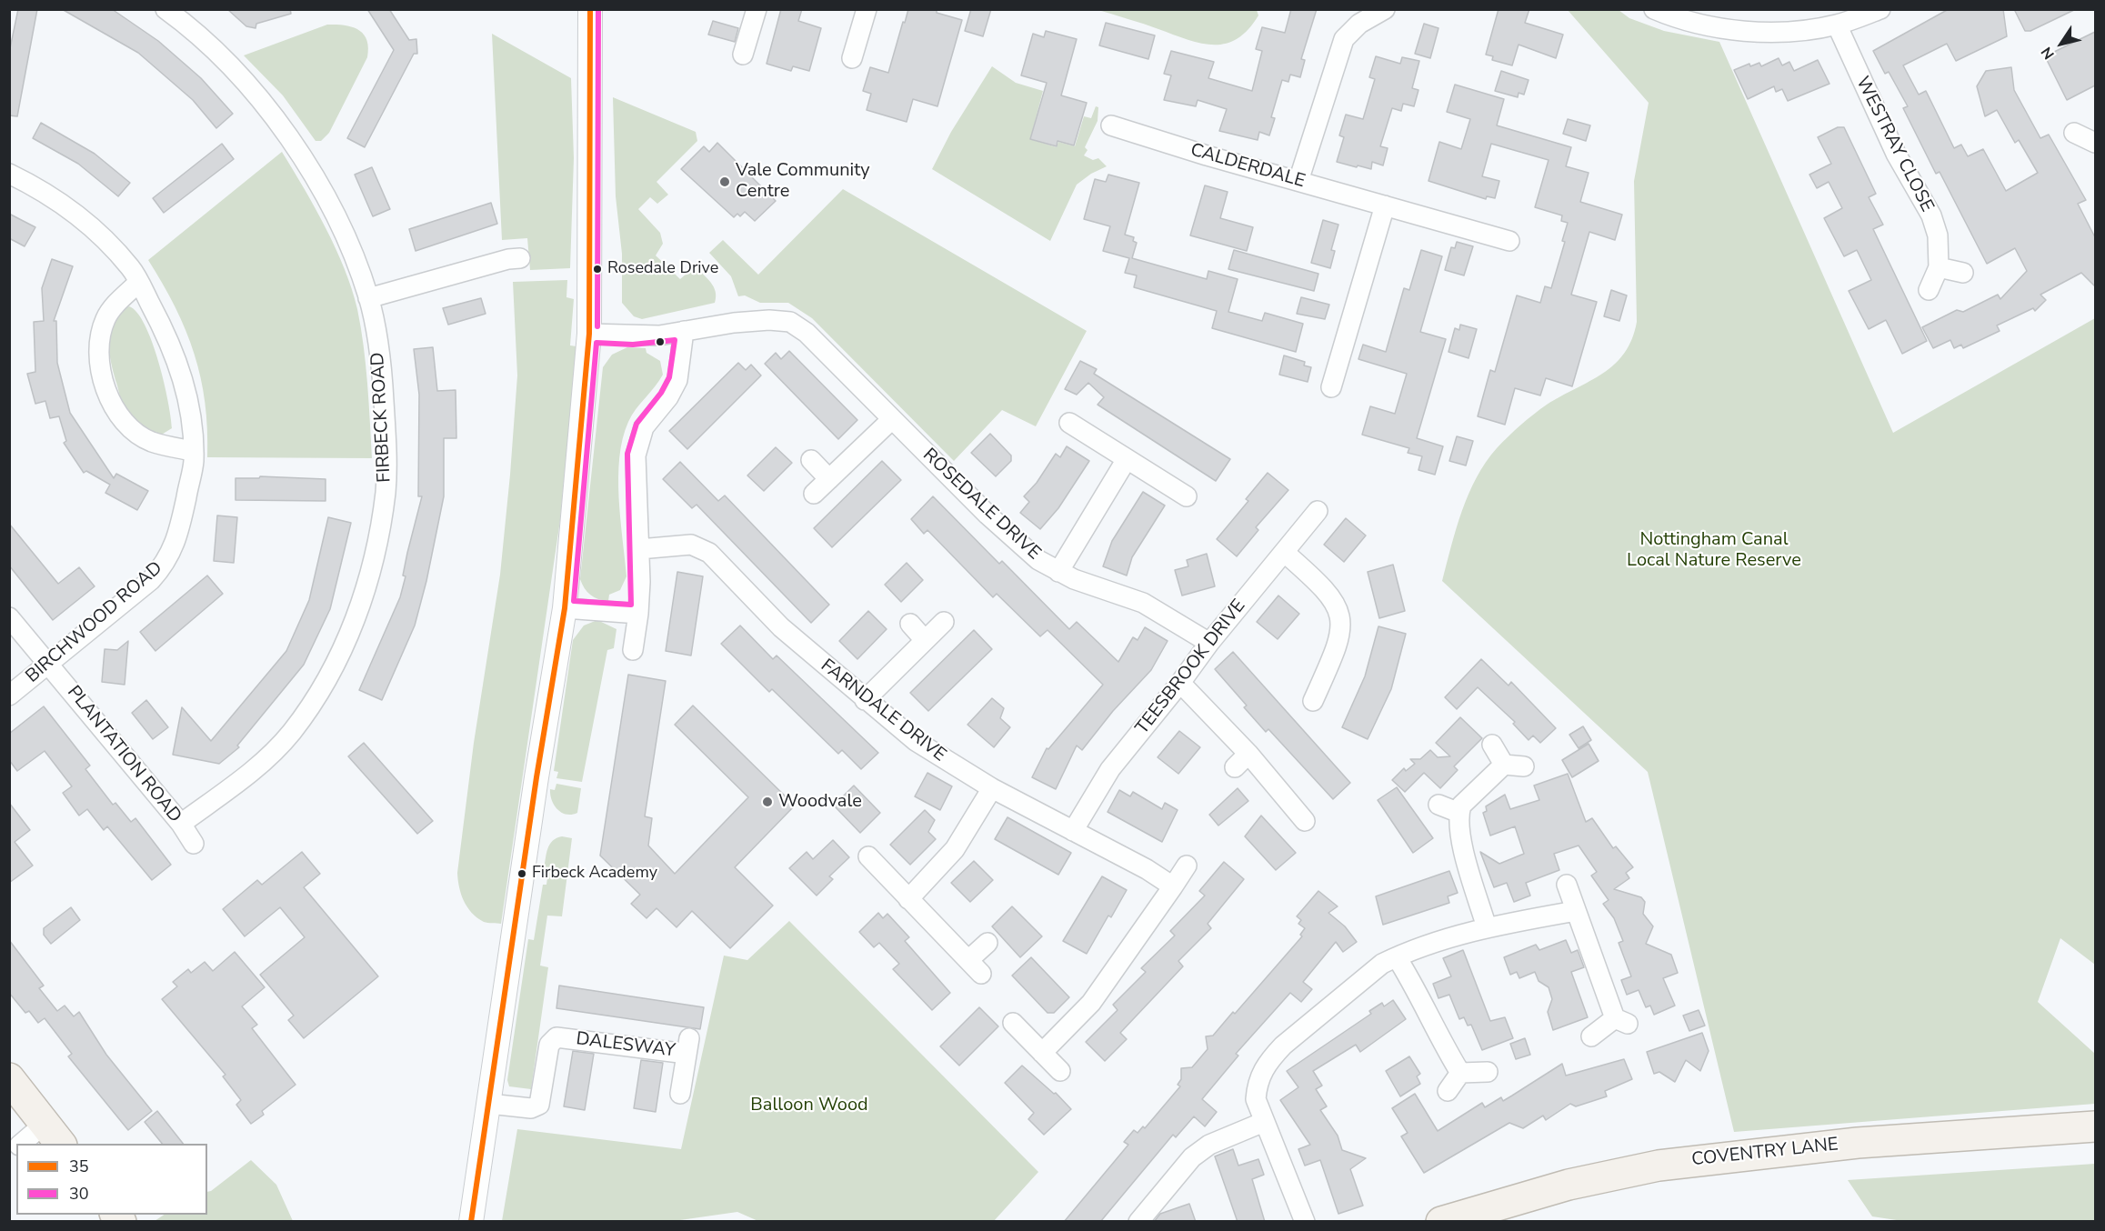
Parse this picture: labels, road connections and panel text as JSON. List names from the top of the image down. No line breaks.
{"streets":{"main road":["COVENTRY LANE"],"street":["WESTRAY CLOSE","CALDERDALE","FIRBECK ROAD","ROSEDALE DRIVE","BIRCHWOOD ROAD","TEESBROOK DRIVE","FARNDALE DRIVE","PLANTATION ROAD","DALESWAY"]},"crossings":[["FIRBECK ROAD","PLANTATION ROAD"],["ROSEDALE DRIVE","TEESBROOK DRIVE"],["BIRCHWOOD ROAD","PLANTATION ROAD"],["TEESBROOK DRIVE","FARNDALE DRIVE"]],"parks":["Nottingham Canal Local Nature Reserve","Balloon Wood"],"places":["Vale Community Centre","Rosedale Drive","Woodvale","Firbeck Academy"],"lines":["transit line 35","transit line 30"],"legend":["35","30"],"north":"bottom left"}
